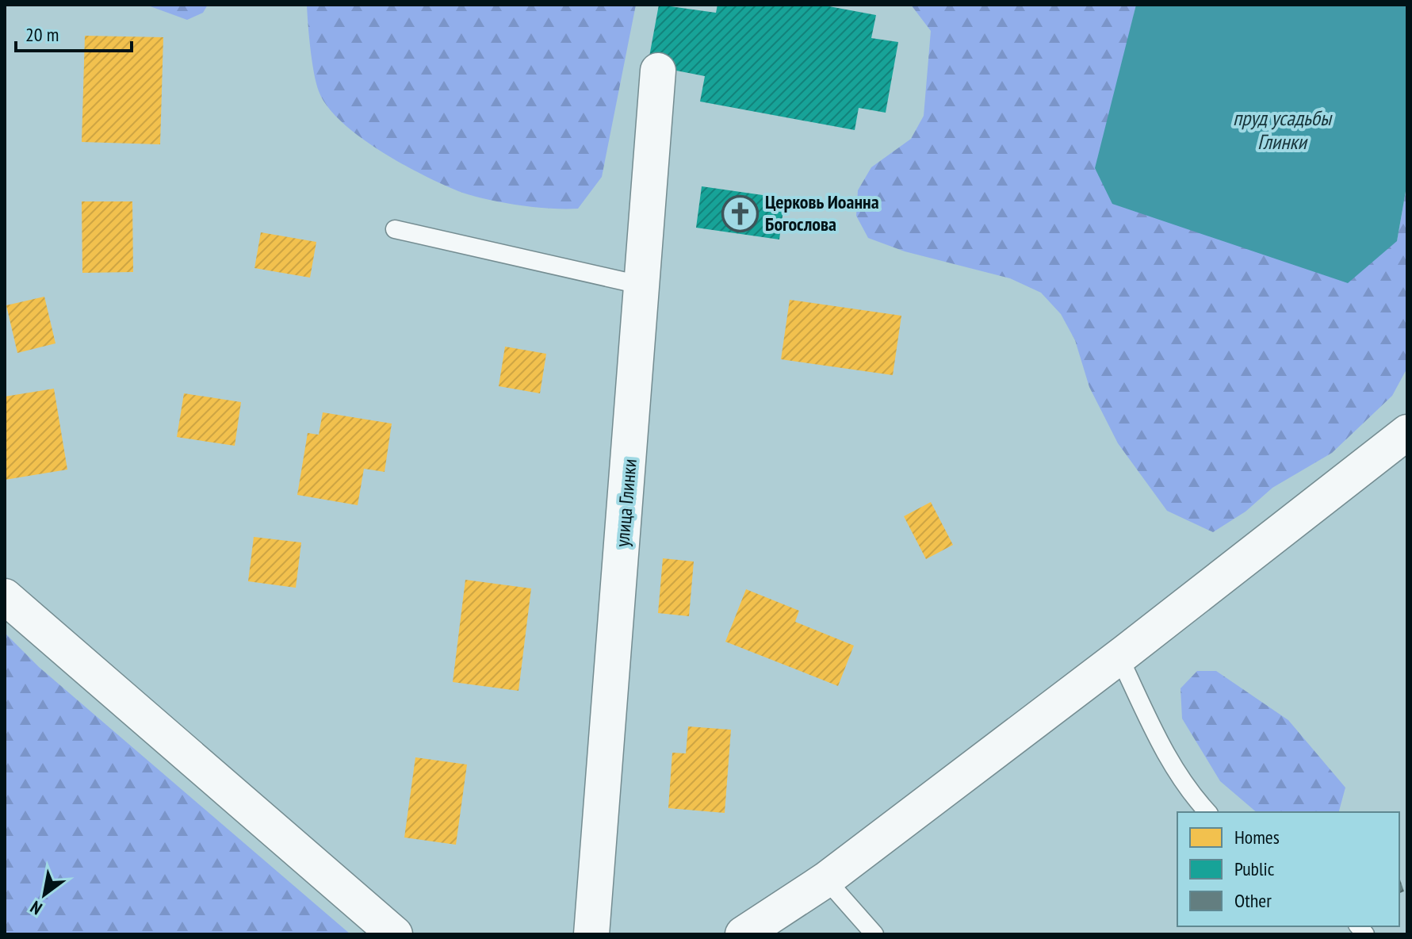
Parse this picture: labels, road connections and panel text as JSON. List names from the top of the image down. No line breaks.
{"streets":{"street":["улица Глинки"]},"water":["пруд усадьбы Глинки"],"places":{"church":["Церковь Иоанна Богослова"]},"legend":["Homes","Public","Other"],"scale_bar":"20 m","north":"bottom left"}
